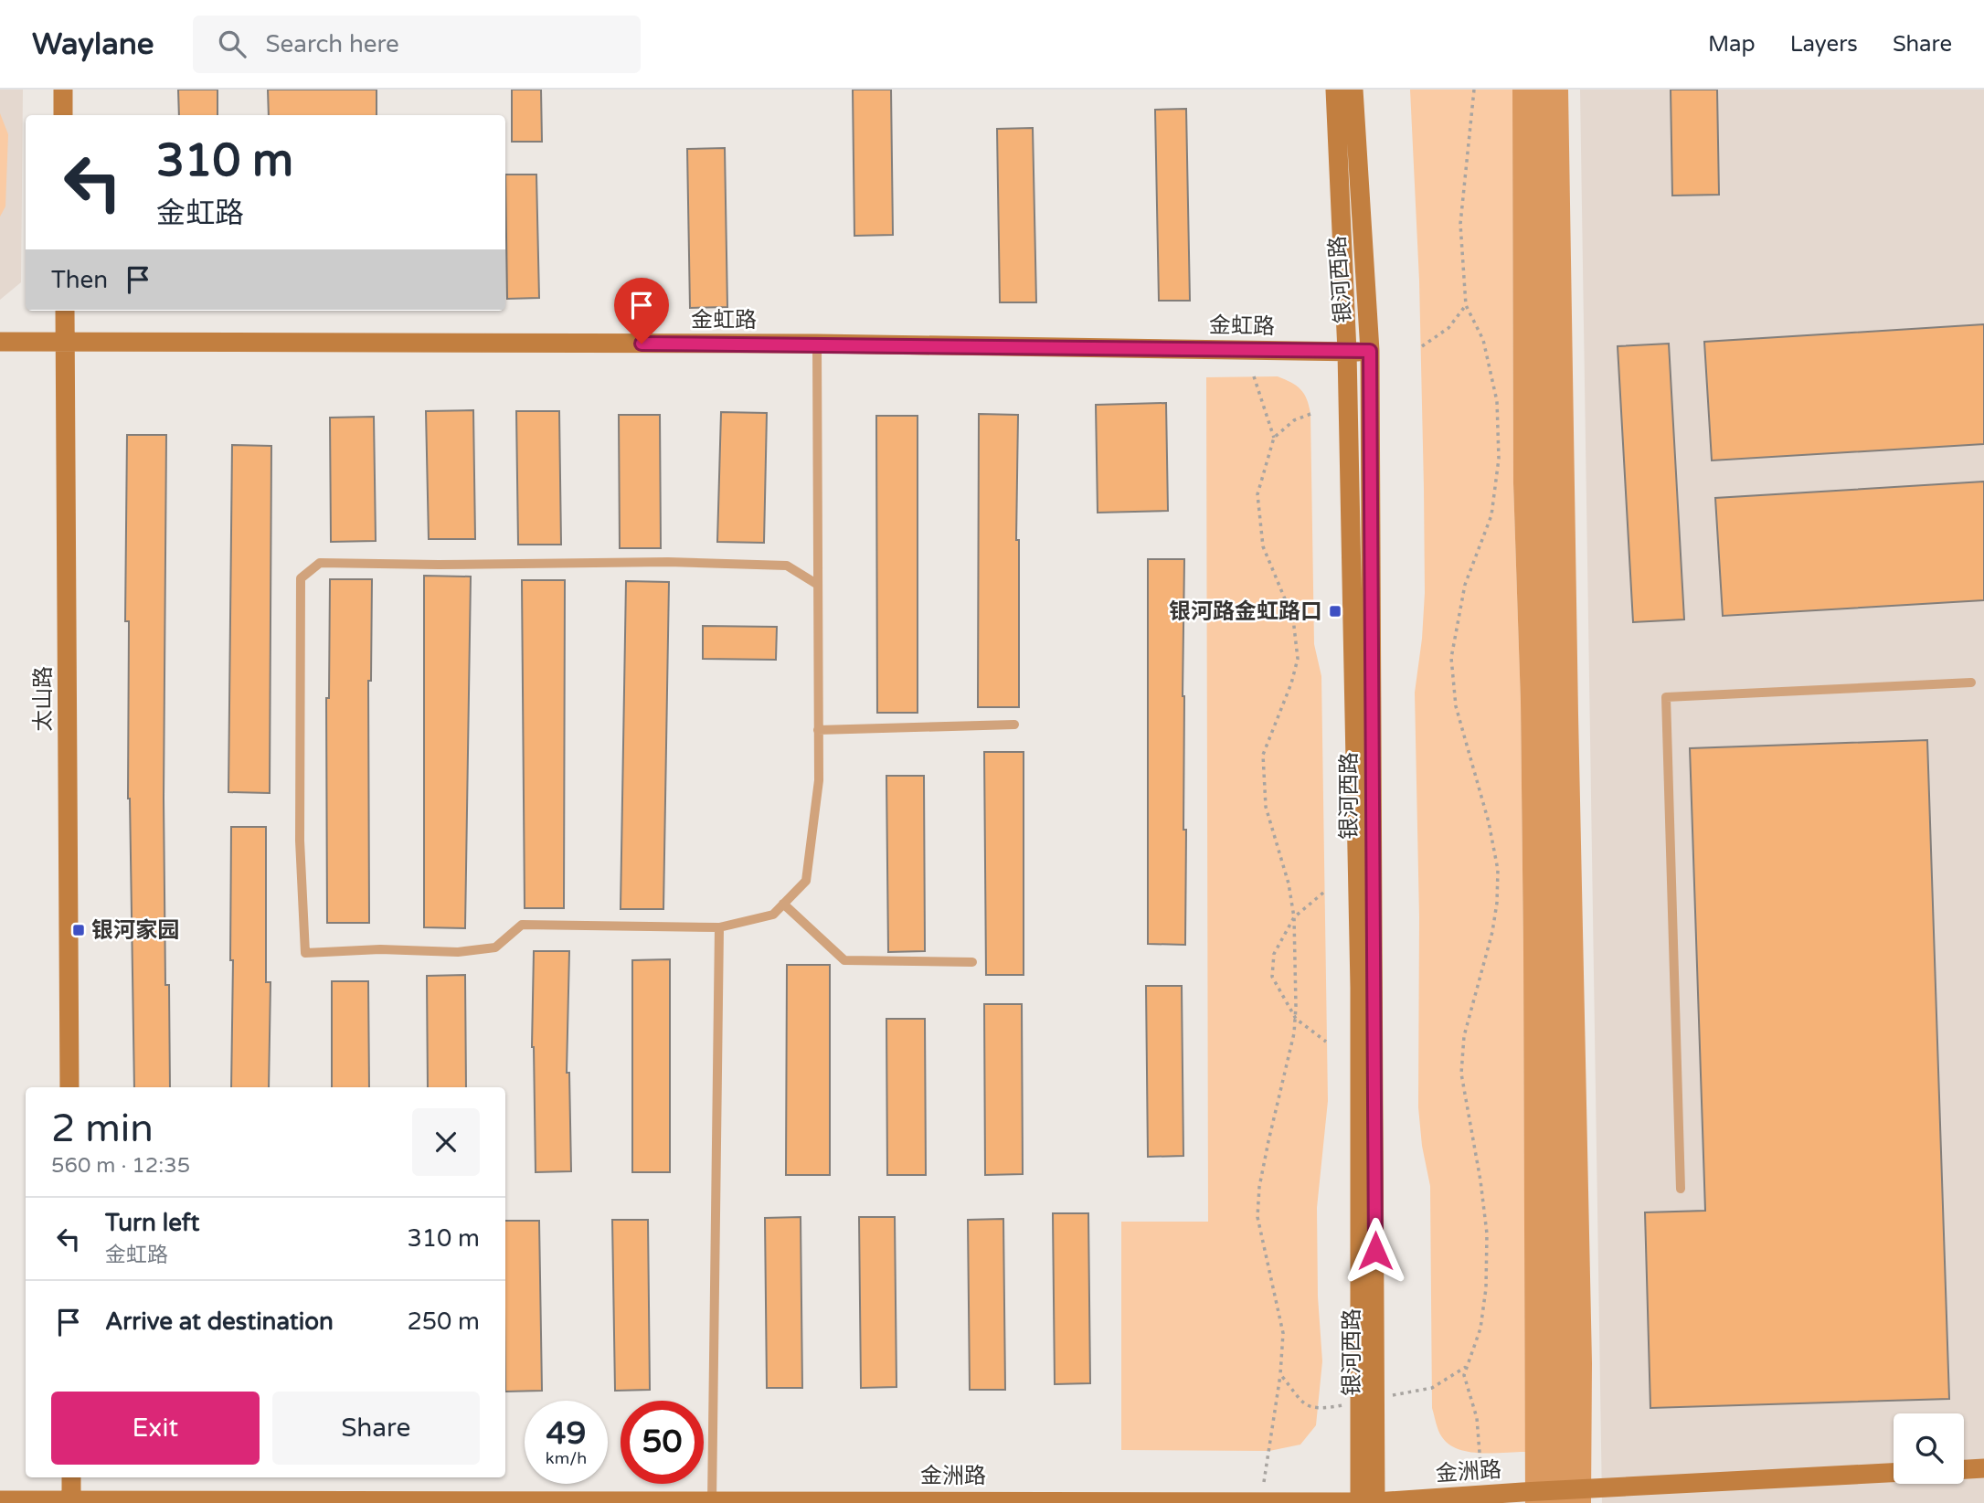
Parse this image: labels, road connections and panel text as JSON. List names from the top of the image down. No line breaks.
{"streets":{"main road":["银河西路","金虹路","太山路","金洲路"]},"crossings":[["银河西路","金虹路"],["银河西路","金洲路"],["金虹路","太山路"]],"places":{"transit":["银河路金虹路口","银河家园"]},"page":{"header":"Waylane","search":"Search here","nav":["Map","Layers","Share"],"turn":["310 m","金虹路"],"then":"Then","heading":["2 min","560 m · 12:35"],"list":[{"name":"Turn left","note":"金虹路","value":"310 m"},{"name":"Arrive at destination","value":"250 m"}],"buttons":["Exit","Share"],"speed":"49 km/h","limit":"50"}}
